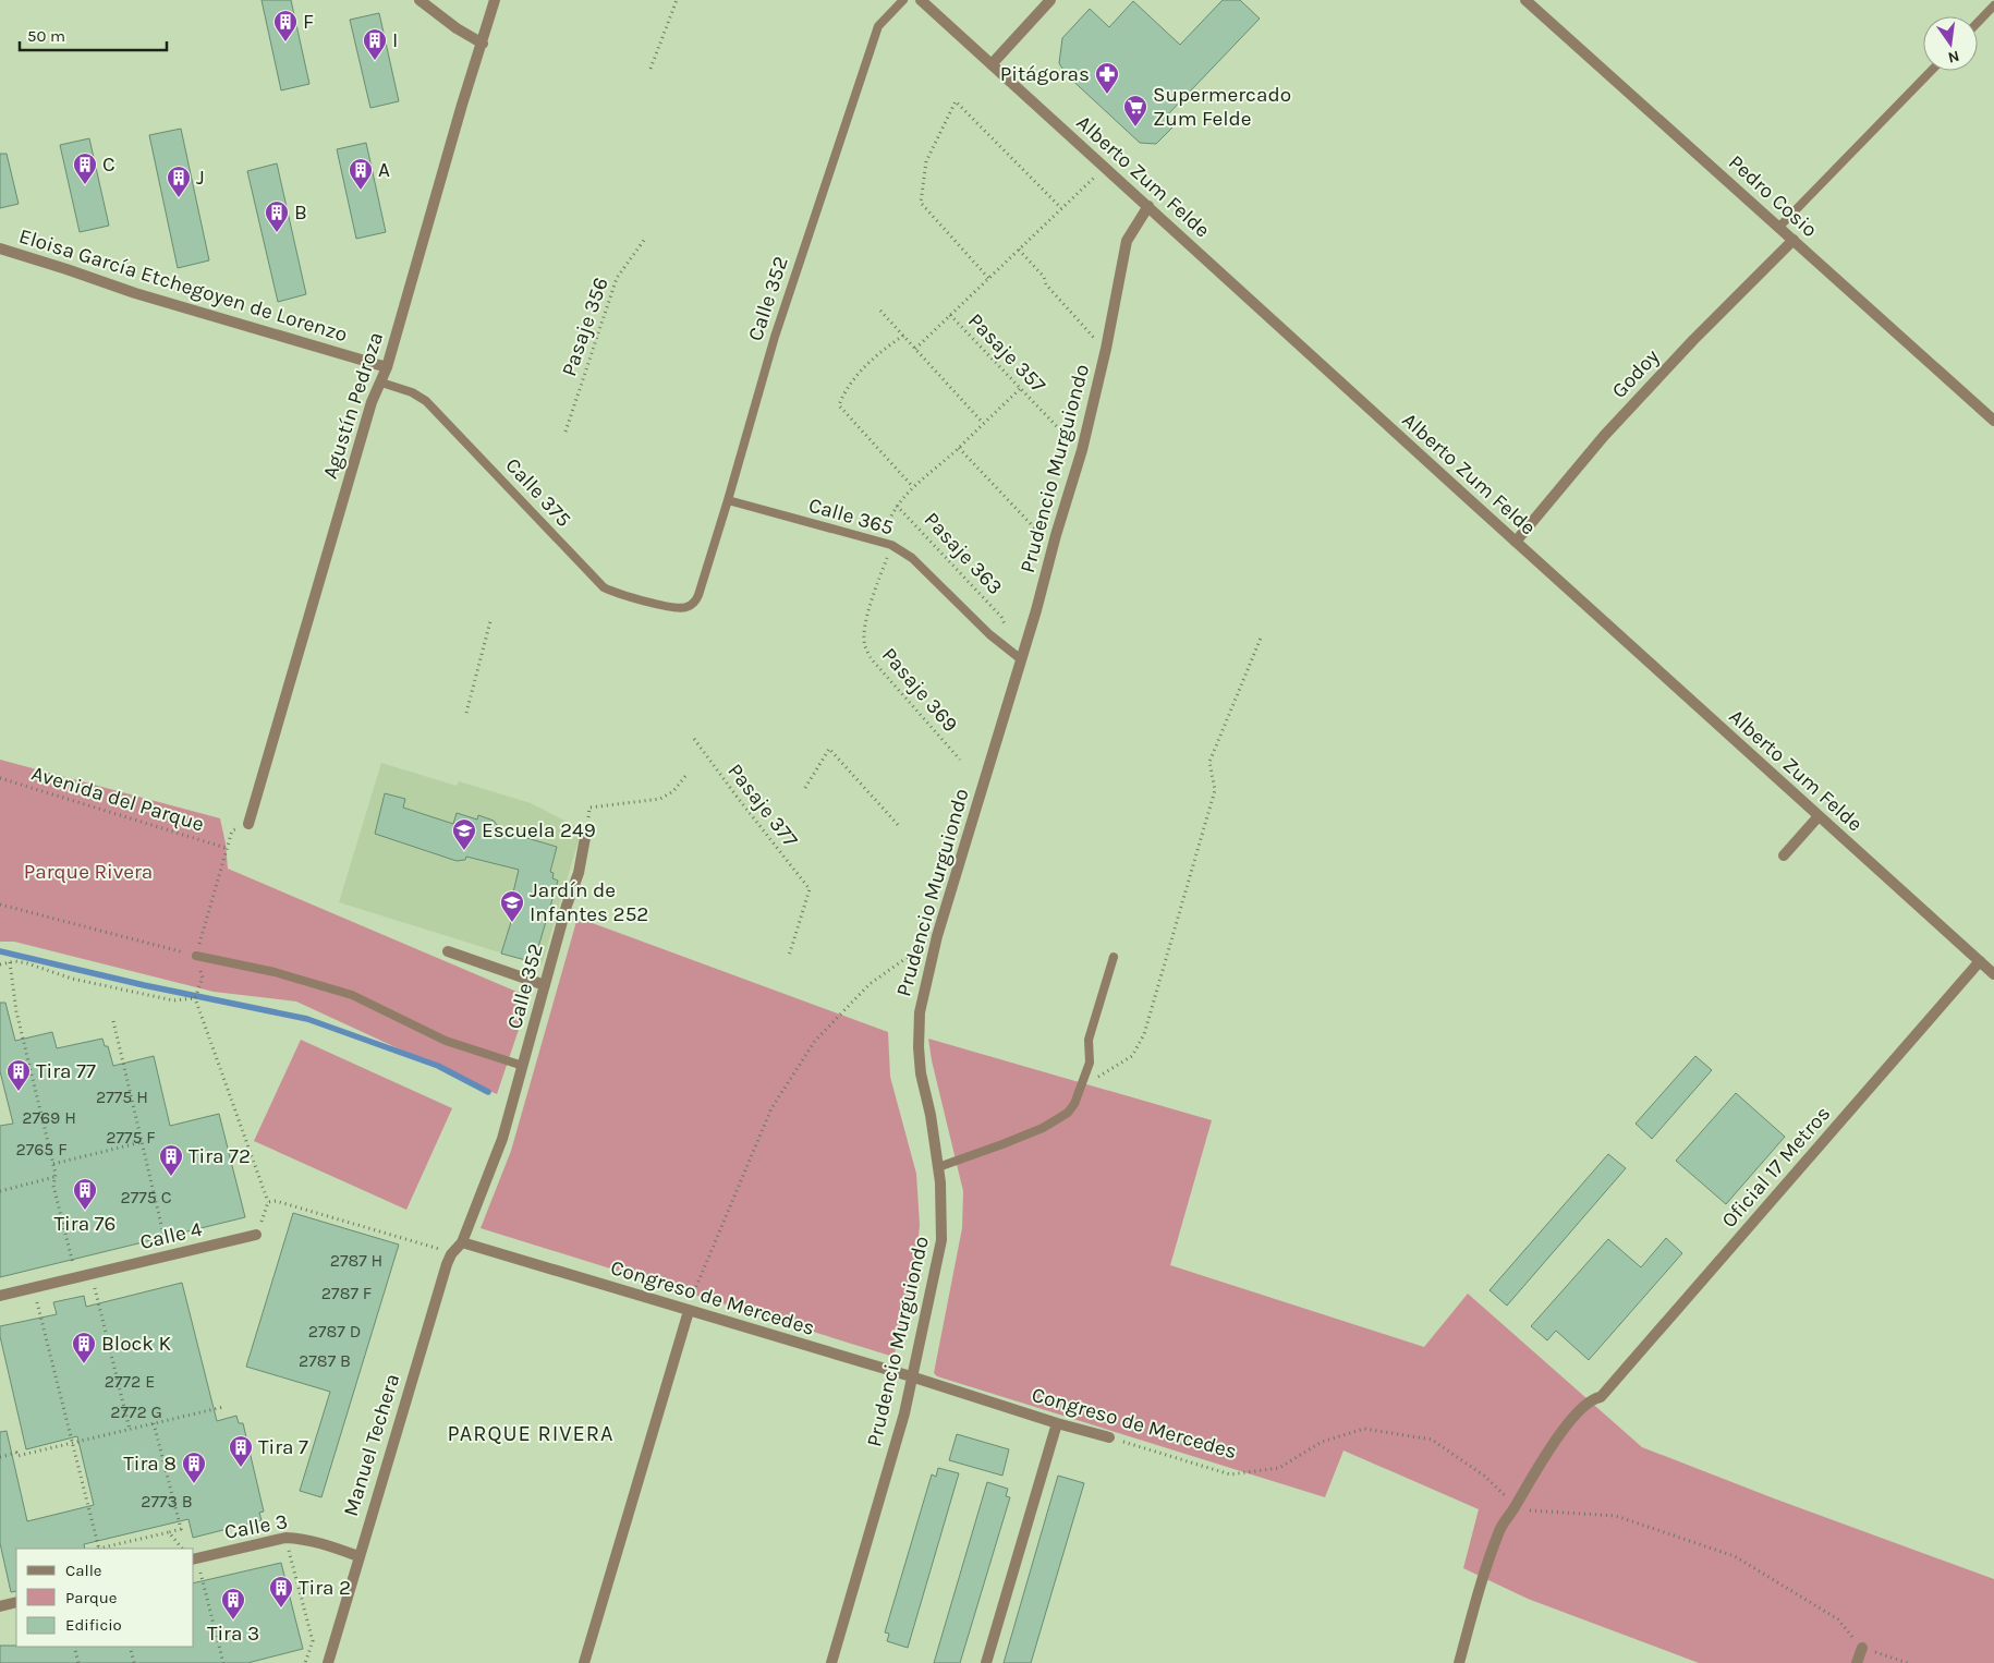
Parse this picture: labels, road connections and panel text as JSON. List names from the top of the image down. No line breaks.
{"streets":{"street":["Alberto Zum Felde","Pedro Cosio","Eloisa García Etchegoyen de Lorenzo","Calle 352","Godoy","Agustín Pedroza","Prudencio Murguiondo","Oficial 17 Metros","Calle 4","Congreso de Mercedes","Manuel Techera","Calle 3"],"lane":["Calle 375","Calle 365"],"path":["Pasaje 356","Pasaje 357","Pasaje 363","Pasaje 369","Avenida del Parque","Pasaje 377"]},"crossings":[["Alberto Zum Felde","Godoy"],["Alberto Zum Felde","Prudencio Murguiondo"],["Alberto Zum Felde","Oficial 17 Metros"],["Pedro Cosio","Godoy"],["Eloisa García Etchegoyen de Lorenzo","Agustín Pedroza"],["Calle 352","Calle 375"],["Calle 352","Calle 365"],["Calle 352","Congreso de Mercedes"],["Calle 352","Manuel Techera"],["Agustín Pedroza","Calle 375"],["Prudencio Murguiondo","Calle 365"],["Prudencio Murguiondo","Congreso de Mercedes"],["Calle 365","Pasaje 369"],["Oficial 17 Metros","Congreso de Mercedes"],["Congreso de Mercedes","Manuel Techera"],["Manuel Techera","Calle 3"]],"districts":["PARQUE RIVERA"],"parks":["Parque Rivera"],"places":{"building":["F","I","C","A","J","B","Tira 77","Tira 72","Tira 76","Block K","Tira 7","Tira 8","Tira 2","Tira 3"],"pharmacy":["Pitágoras"],"supermarket":["Supermercado Zum Felde"],"school or university":["Escuela 249","Jardín de Infantes 252"]},"house_numbers":["2775 H","2769 H","2775 F","2765 F","2775 C","2787 H","2787 F","2787 D","2787 B","2772 E","2772 G","2773 B"],"legend":["Calle","Parque","Edificio"],"scale_bar":"50 m","north":"bottom"}
